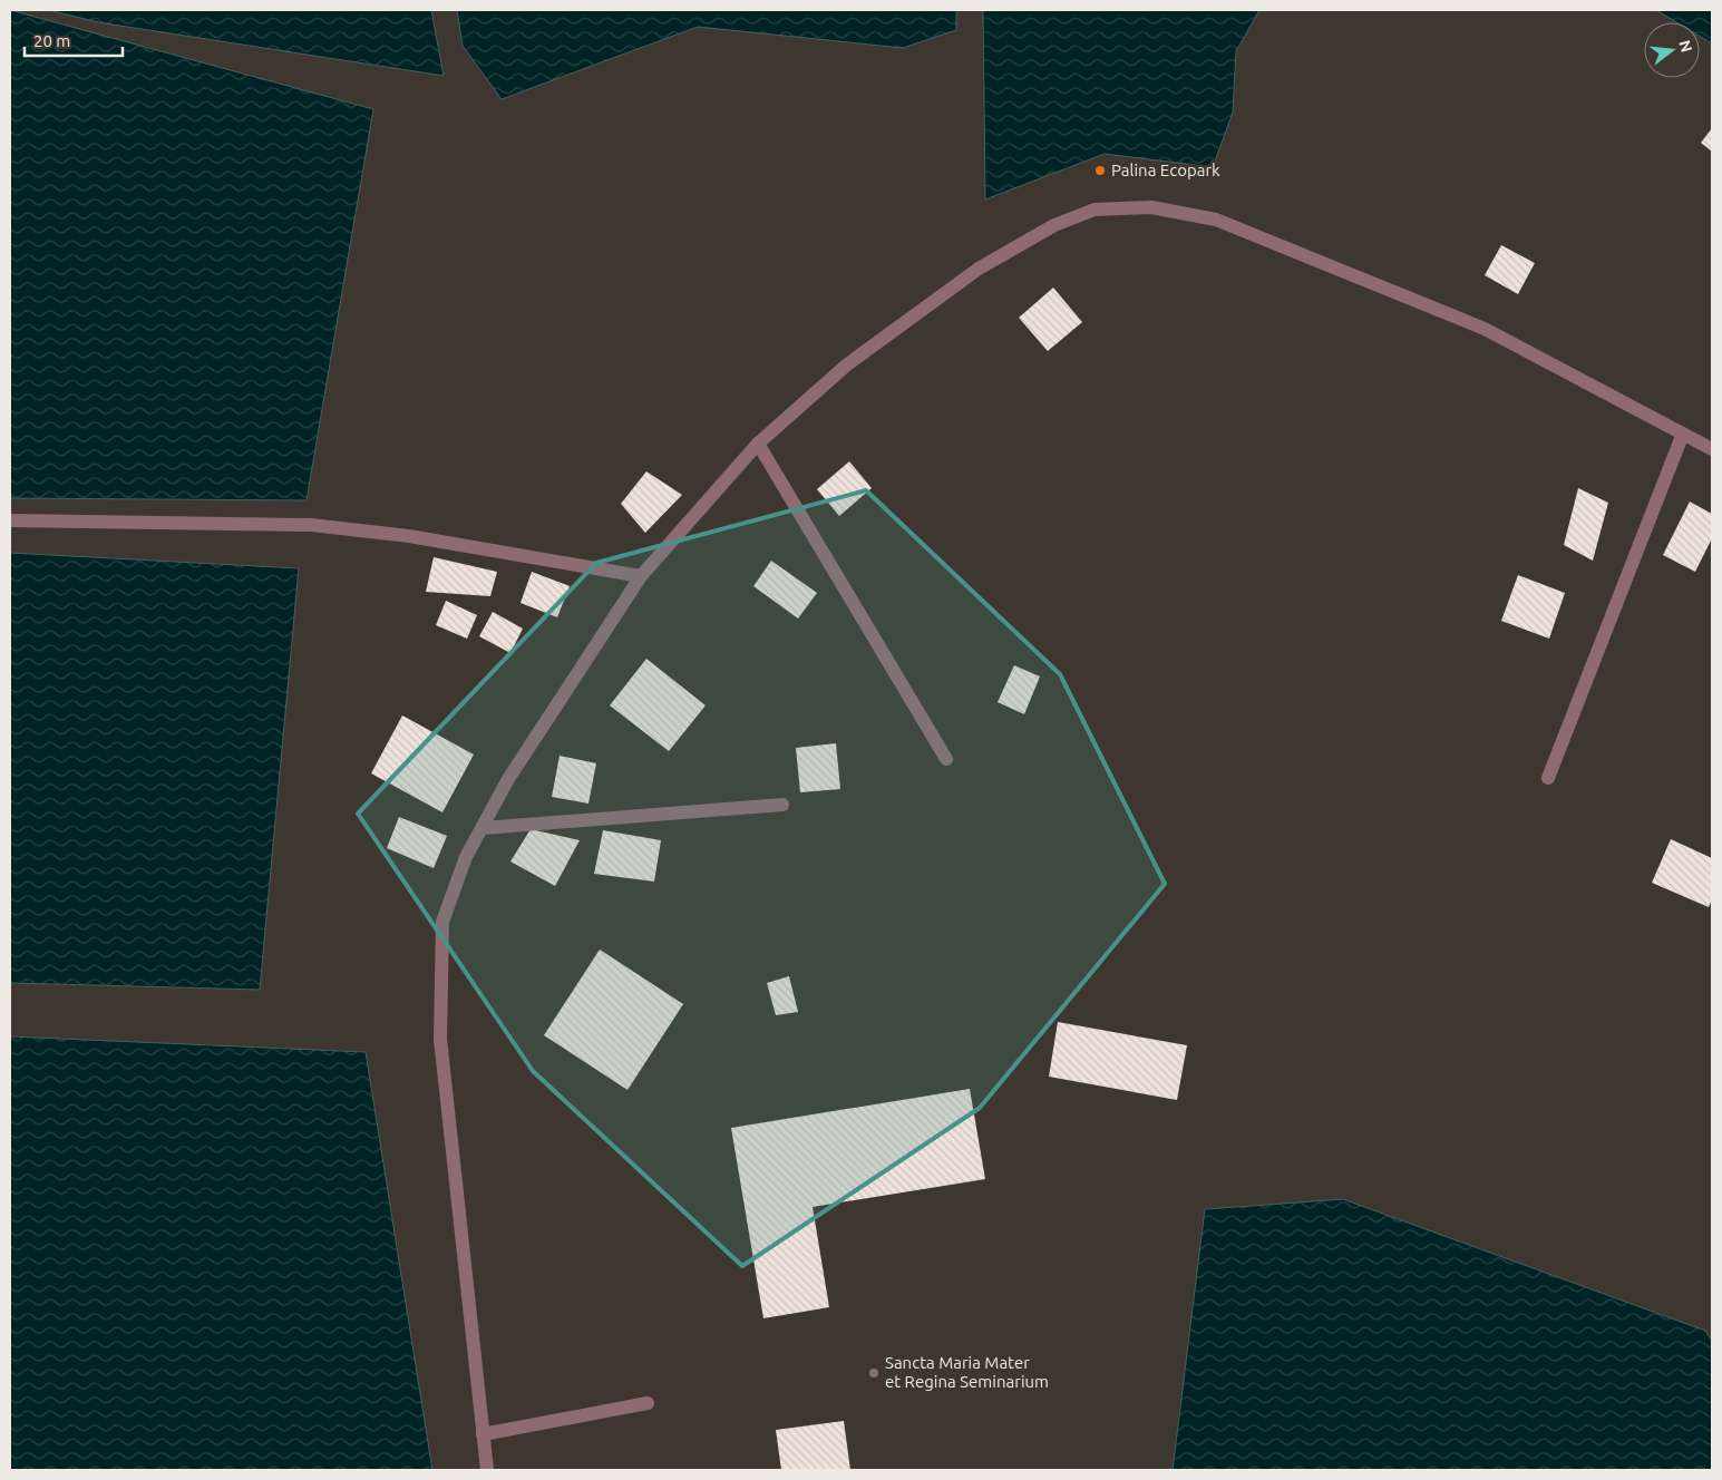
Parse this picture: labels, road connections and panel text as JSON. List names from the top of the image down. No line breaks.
{"places":["Palina Ecopark","Sancta Maria Mater et Regina Seminarium"],"scale_bar":"20 m","north":"right"}
